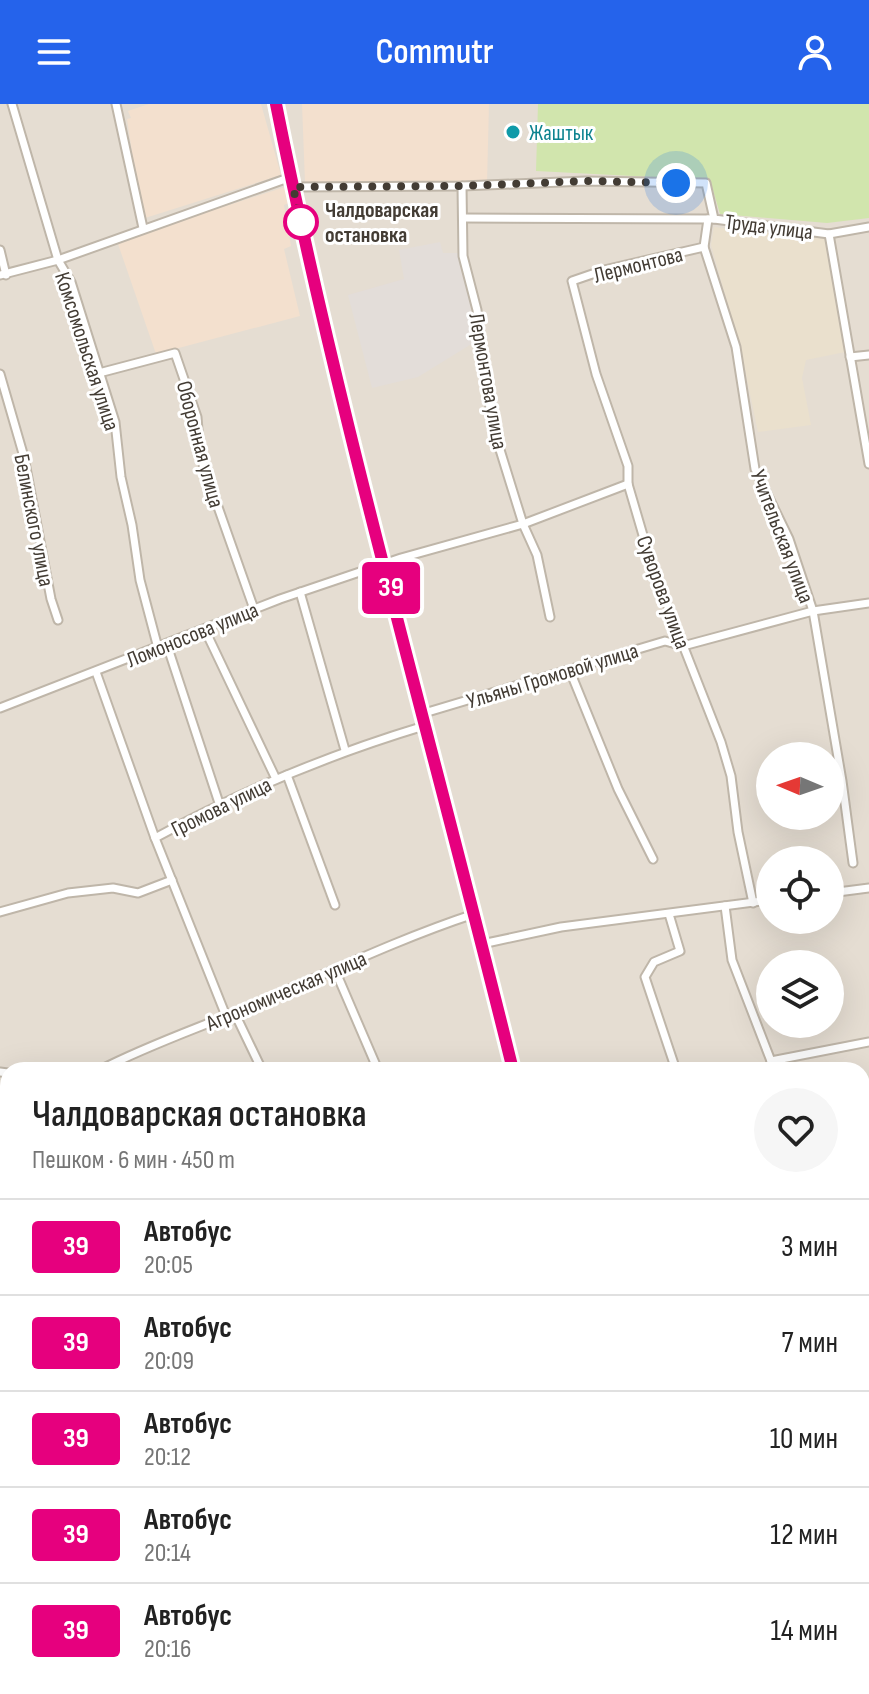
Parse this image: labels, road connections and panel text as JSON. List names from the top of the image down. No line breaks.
{"streets":{"street":["Труда улица","Лермонтова","Комсомольская улица","Лермонтова улица","Оборонная улица","Белинского улица","Учительская улица","Суворова улица","Ломоносова улица","Ульяны Громовой улица","Громова улица","Агрономическая улица"]},"crossings":[["Труда улица","Лермонтова улица"],["Труда улица","Учительская улица"],["Лермонтова","Учительская улица"],["Лермонтова","Суворова улица"],["Комсомольская улица","Оборонная улица"],["Комсомольская улица","Ломоносова улица"],["Комсомольская улица","Громова улица"],["Лермонтова улица","Ломоносова улица"],["Оборонная улица","Ломоносова улица"],["Учительская улица","Ульяны Громовой улица"],["Суворова улица","Ломоносова улица"],["Суворова улица","Ульяны Громовой улица"]],"places":["Жаштык","Чалдоварская остановка"],"lines":["bus line 39"],"north":"left","page":{"header":"Commutr","on_map":"39","heading":["Чалдоварская остановка","Пешком · 6 мин · 450 m"],"list":[{"mark":"39","name":"Автобус","note":"20:05","value":"3 мин"},{"mark":"39","name":"Автобус","note":"20:09","value":"7 мин"},{"mark":"39","name":"Автобус","note":"20:12","value":"10 мин"},{"mark":"39","name":"Автобус","note":"20:14","value":"12 мин"},{"mark":"39","name":"Автобус","note":"20:16","value":"14 мин"}]}}
